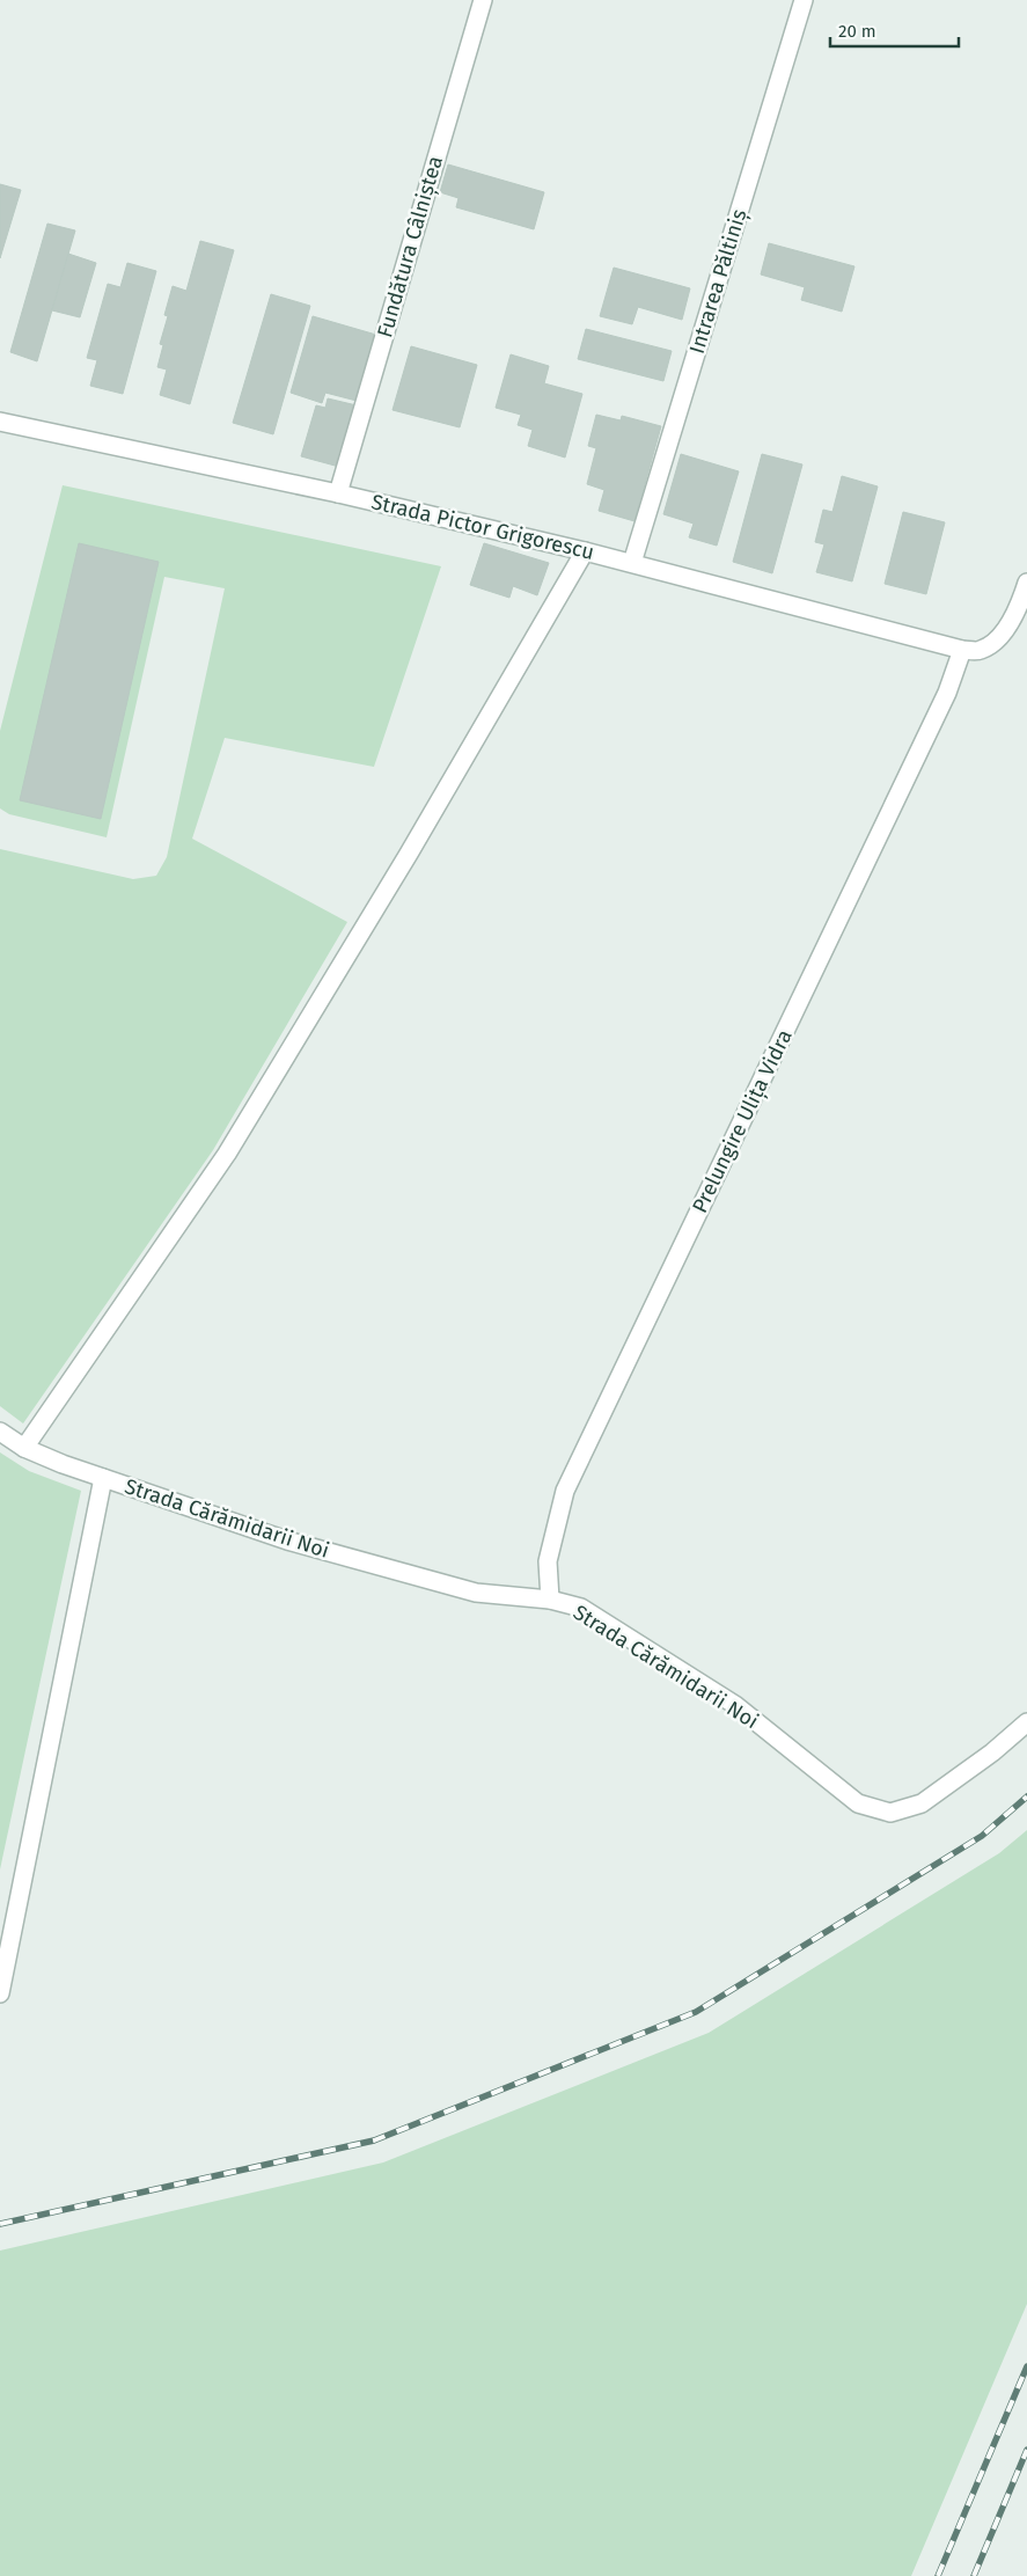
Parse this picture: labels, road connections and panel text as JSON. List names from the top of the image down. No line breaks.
{"streets":{"street":["Fundătura Câlniștea","Intrarea Păltiniș","Strada Pictor Grigorescu","Prelungire Ulița Vidra","Strada Cărămidarii Noi"]},"crossings":[["Fundătura Câlniștea","Strada Pictor Grigorescu"],["Intrarea Păltiniș","Strada Pictor Grigorescu"],["Strada Pictor Grigorescu","Prelungire Ulița Vidra"],["Prelungire Ulița Vidra","Strada Cărămidarii Noi"]],"scale_bar":"20 m"}
